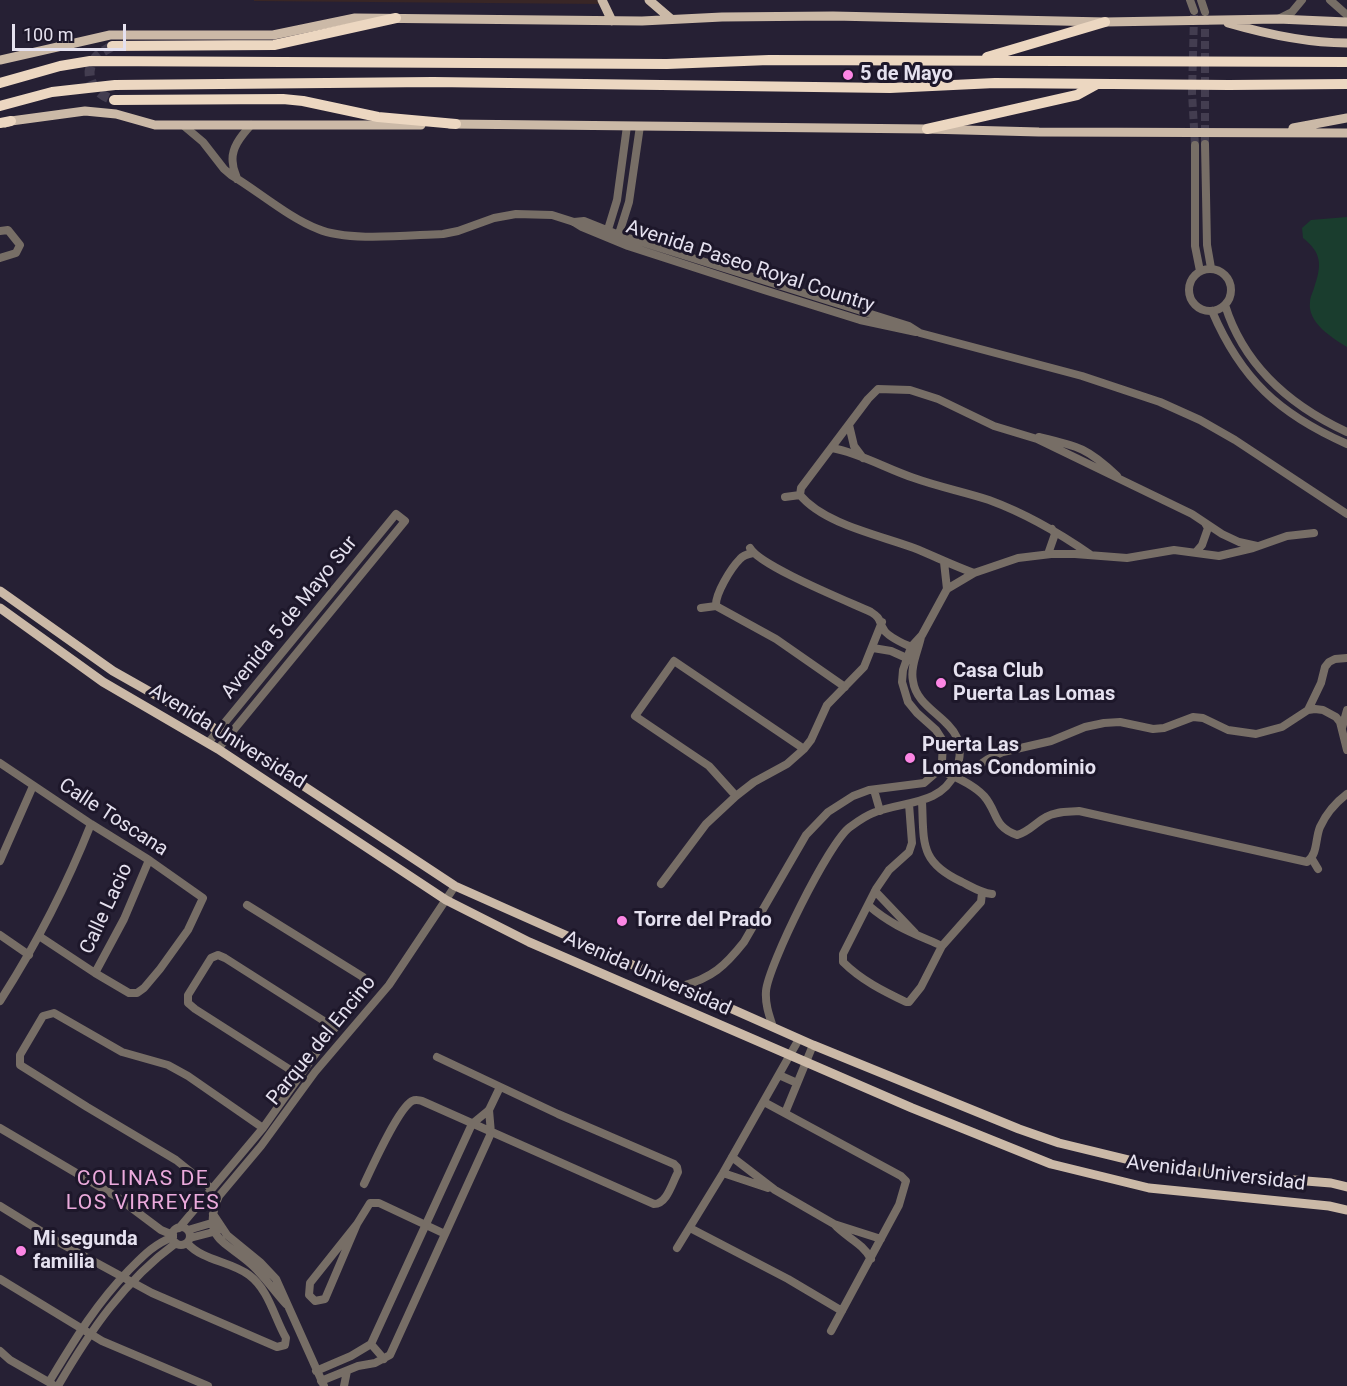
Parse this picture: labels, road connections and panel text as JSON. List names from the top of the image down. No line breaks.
{"streets":{"main road":["Avenida Universidad"],"street":["Avenida Paseo Royal Country","Avenida 5 de Mayo Sur","Calle Toscana","Calle Lacio","Parque del Encino"]},"crossings":[["Avenida 5 de Mayo Sur","Avenida Universidad"],["Avenida Universidad","Parque del Encino"],["Calle Toscana","Calle Lacio"]],"districts":["COLINAS DE LOS VIRREYES"],"places":["5 de Mayo","Casa Club Puerta Las Lomas","Puerta Las Lomas Condominio","Torre del Prado","Mi segunda familia"],"scale_bar":"100 m"}
